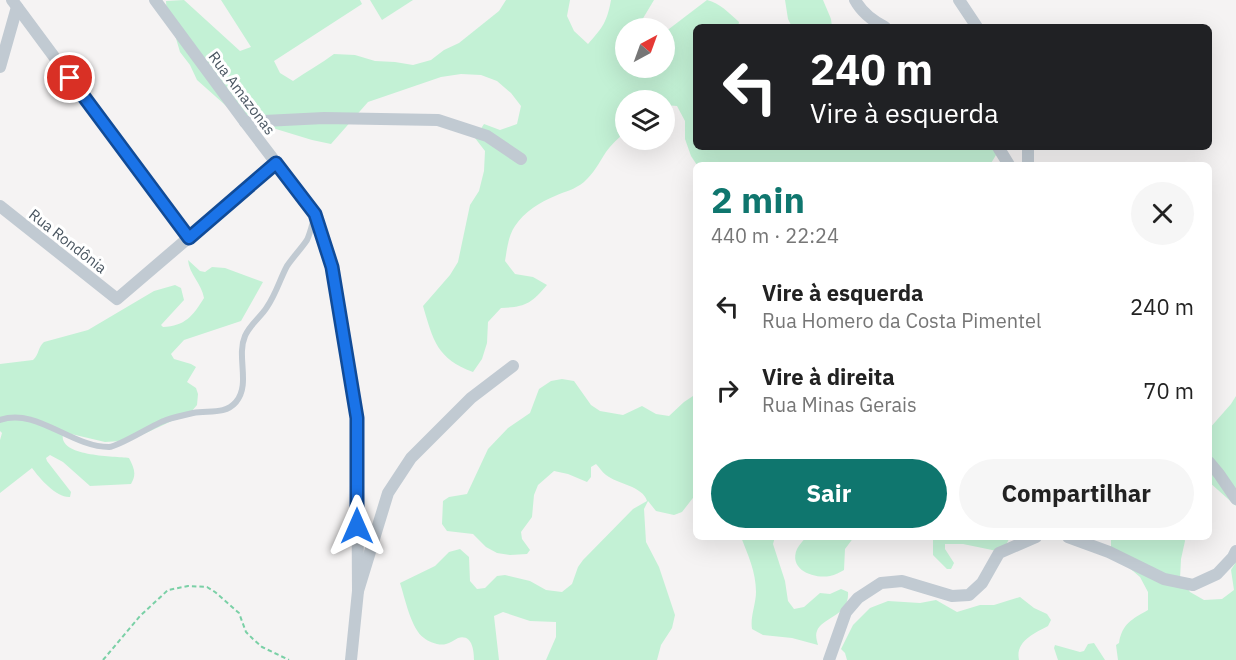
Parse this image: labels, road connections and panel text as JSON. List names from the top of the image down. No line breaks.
{"streets":{"street":["Rua Amazonas","Rua Rondônia"]},"north":"top right","page":{"turn":["240 m","Vire à esquerda"],"heading":["2 min","440 m · 22:24"],"list":[{"name":"Vire à esquerda","note":"Rua Homero da Costa Pimentel","value":"240 m"},{"name":"Vire à direita","note":"Rua Minas Gerais","value":"70 m"}],"buttons":["Sair","Compartilhar"]}}
